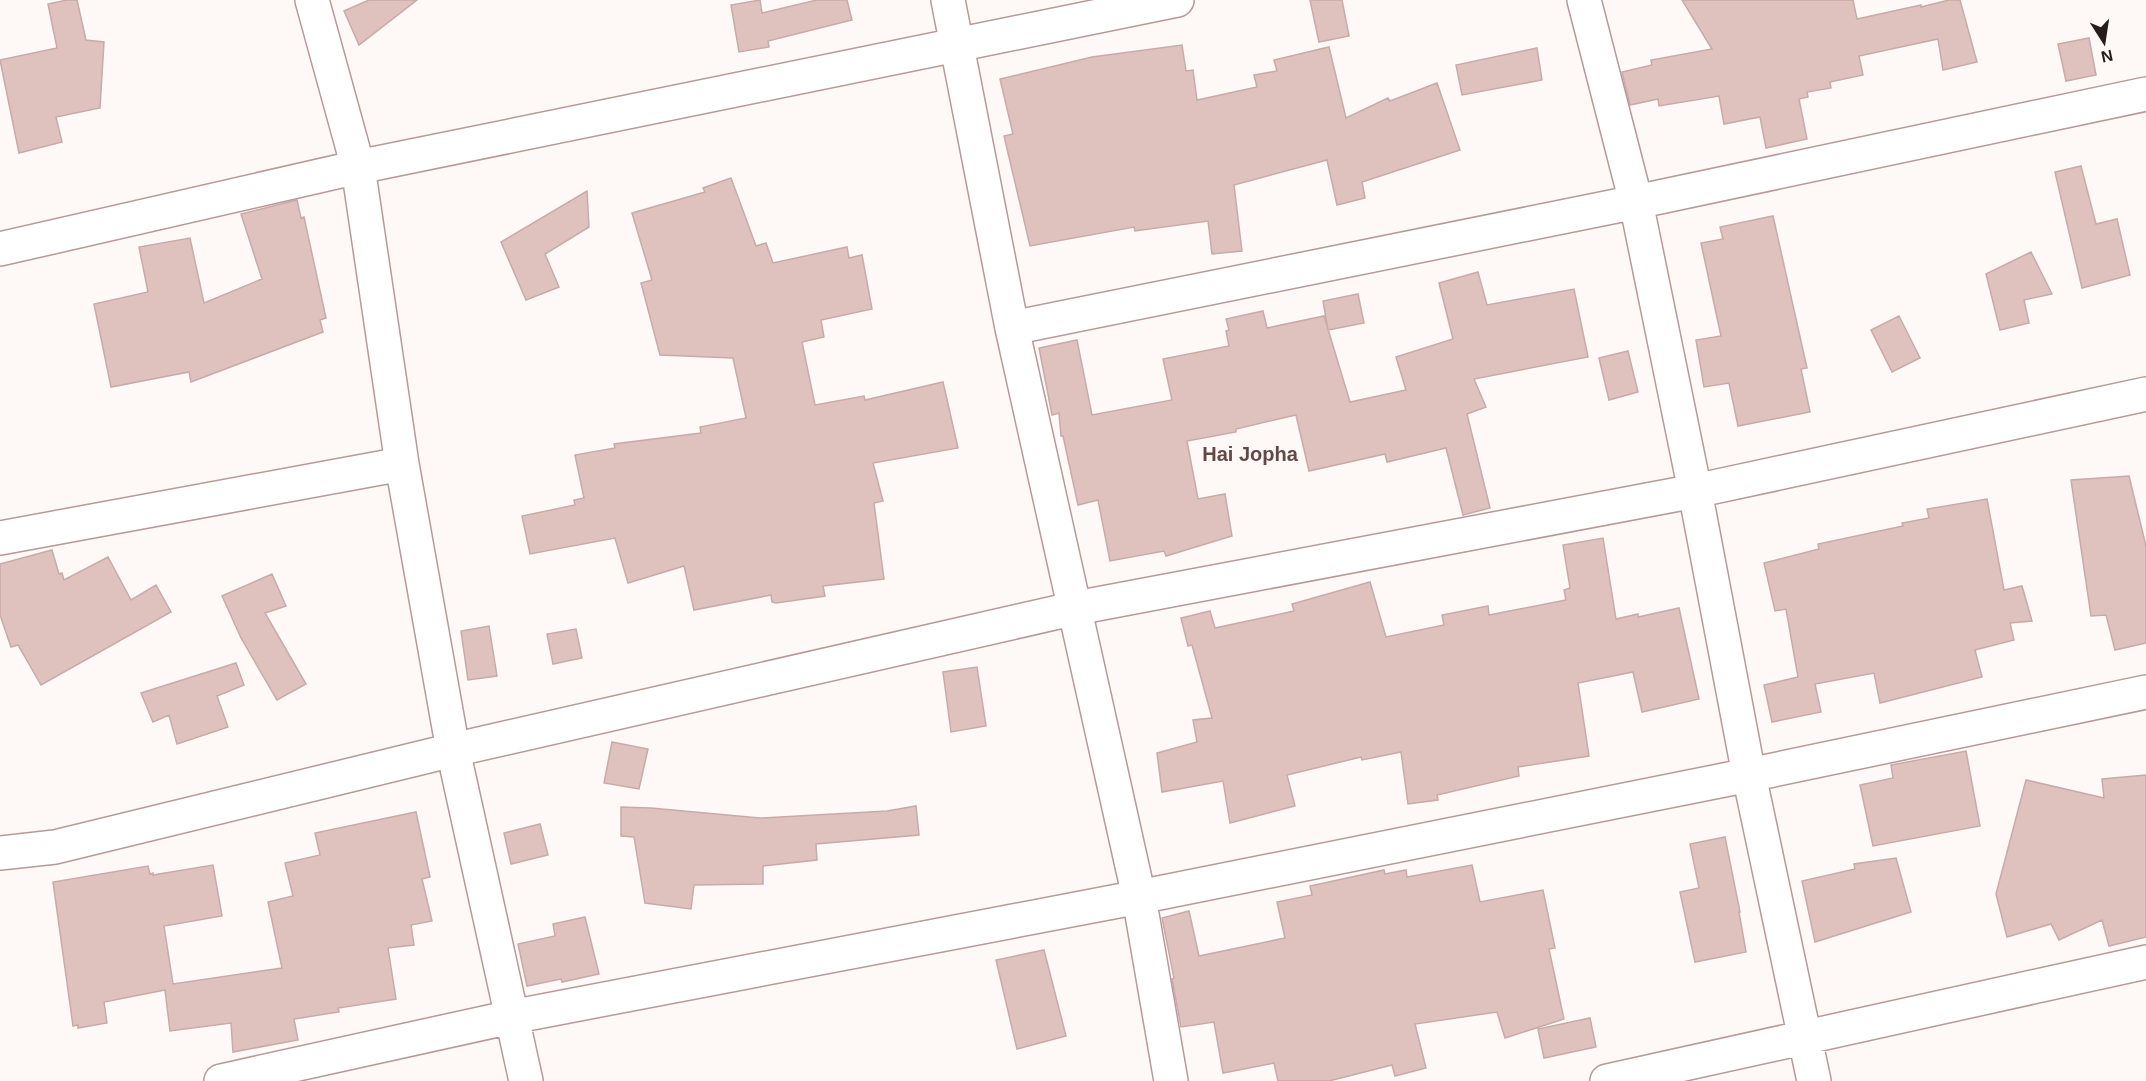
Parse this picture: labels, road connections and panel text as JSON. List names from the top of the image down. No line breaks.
{"districts":["Hai Jopha"],"north":"bottom"}
